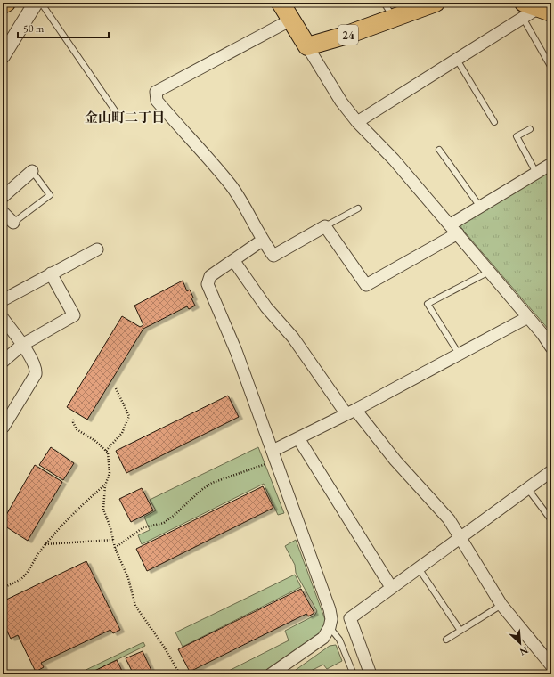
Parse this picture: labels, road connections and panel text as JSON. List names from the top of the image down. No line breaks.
{"streets":{"main road":["24"]},"districts":["金山町二丁目"],"scale_bar":"50 m","north":"bottom right"}
